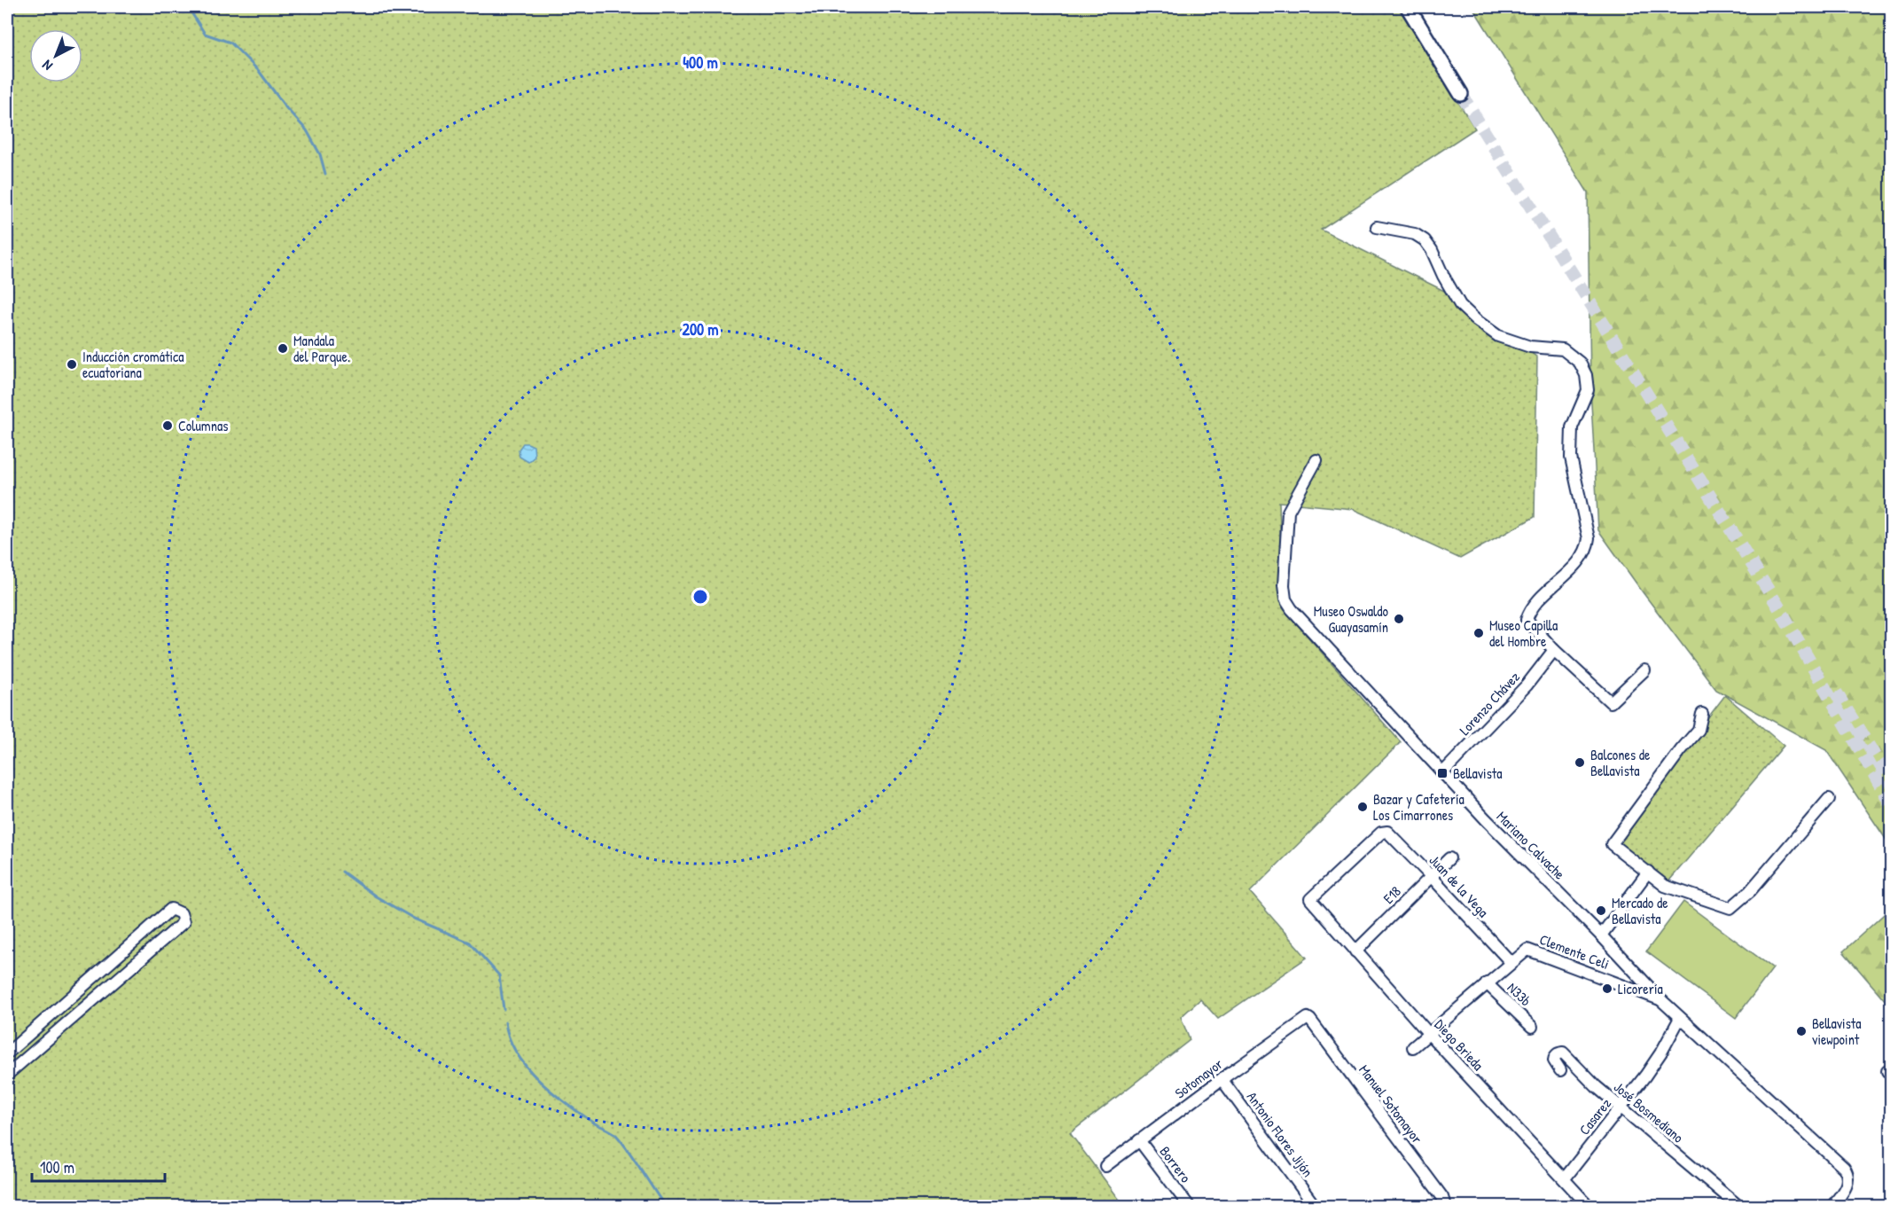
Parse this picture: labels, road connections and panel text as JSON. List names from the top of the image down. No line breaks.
{"streets":{"street":["Lorenzo Chávez","Mariano Calvache","Juan de la Vega","E18","Clemente Celi","N33b","Diego Brieda","Sotomayor","Manuel Sotomayor","José Bosmediano","Casarez","Antonio Flores Jijón","Borrero"]},"crossings":[["Lorenzo Chávez","Mariano Calvache"],["Mariano Calvache","Clemente Celi"],["Mariano Calvache","Casarez"],["Juan de la Vega","E18"],["Juan de la Vega","Clemente Celi"],["Juan de la Vega","Diego Brieda"],["E18","Diego Brieda"],["Clemente Celi","N33b"],["Clemente Celi","Diego Brieda"],["Diego Brieda","Casarez"],["Sotomayor","Manuel Sotomayor"],["Sotomayor","Antonio Flores Jijón"],["Sotomayor","Borrero"],["José Bosmediano","Casarez"]],"places":{"other":["Mandala del Parque.","Inducción cromática ecuatoriana","Columnas","Museo Oswaldo Guayasamín","Museo Capilla del Hombre","Balcones de Bellavista","Bazar y Cafetería Los Cimarrones","Mercado de Bellavista","Licorería","Bellavista viewpoint"],"transit":["Bellavista"]},"scale_bar":"100 m","north":"bottom left","rings":["400 m","200 m"]}
